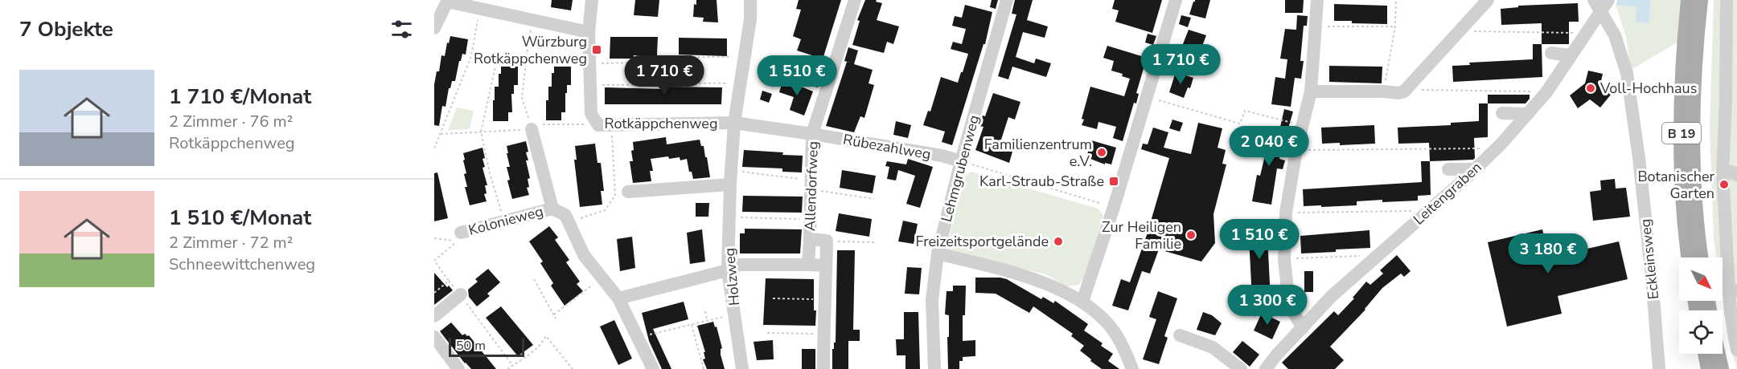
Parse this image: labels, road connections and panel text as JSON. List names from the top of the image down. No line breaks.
{"streets":{"main road":["B 19"],"street":["Rotkäppchenweg","Rübezahlweg","Lehmgrubenweg","Allendorfweg","Leitengraben","Kolonieweg","Eckleinsweg","Holzweg"]},"crossings":[["Rotkäppchenweg","Rübezahlweg"],["Rotkäppchenweg","Holzweg"],["Rübezahlweg","Lehmgrubenweg"],["Rübezahlweg","Allendorfweg"],["Rübezahlweg","Holzweg"],["Leitengraben","Eckleinsweg"]],"places":{"transit":["Würzburg Rotkäppchenweg","Karl-Straub-Straße"],"other":["Voll-Hochhaus","Familienzentrum e.V.","Botanischer Garten","Zur Heiligen Familie","Freizeitsportgelände"]},"scale_bar":"50 m","north":"bottom right","page":{"heading":"7 Objekte","price":["1 710 €","1 710 €","1 510 €","2 040 €","1 510 €","3 180 €","1 300 €"],"list":[{"name":"1 710 €/Monat","note":"2 Zimmer · 76 m² · Rotkäppchenweg"},{"name":"1 510 €/Monat","note":"2 Zimmer · 72 m² · Schneewittchenweg"}],"scale":"50 m"}}
